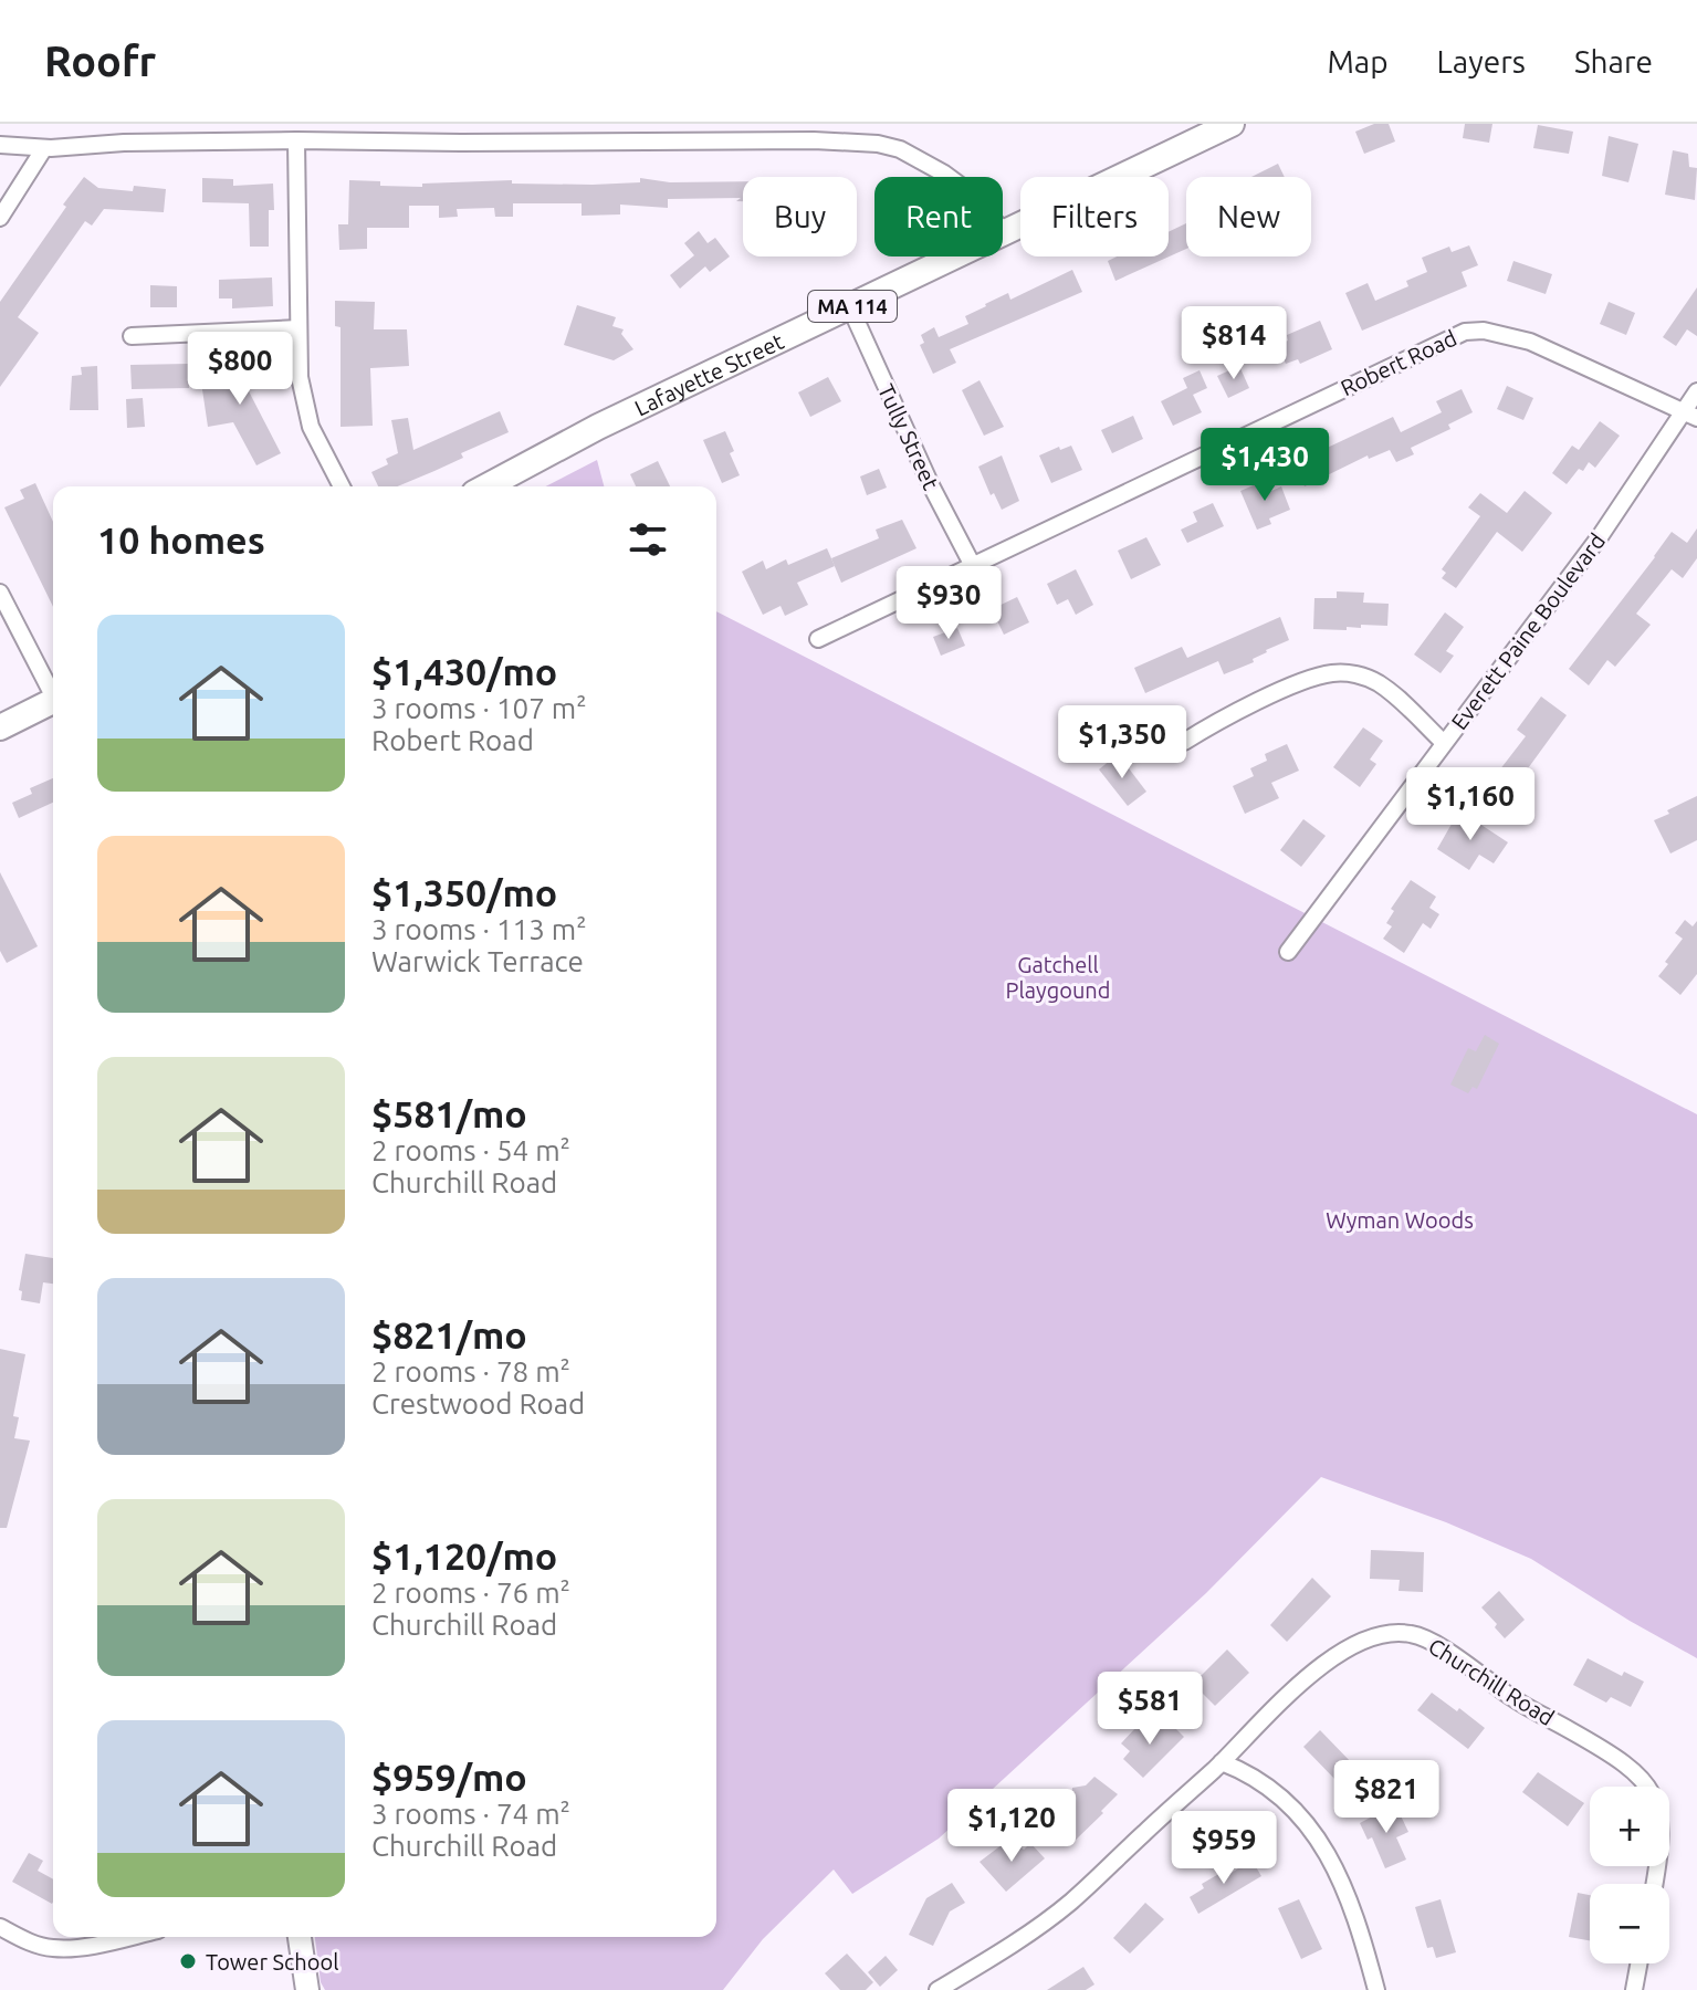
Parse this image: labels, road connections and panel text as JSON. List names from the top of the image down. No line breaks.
{"streets":{"main road":["MA 114","Lafayette Street"],"street":["Robert Road","Tully Street","Everett Paine Boulevard","Churchill Road"]},"crossings":[["Robert Road","Tully Street"],["Robert Road","Everett Paine Boulevard"],["Lafayette Street","Tully Street"]],"parks":["Gatchell Playgound","Wyman Woods"],"places":["Tower School"],"page":{"header":"Roofr","nav":["Map","Layers","Share"],"chip":["Buy","Rent","Filters","New"],"price":["$814","$800","$1,430","$930","$1,350","$1,160","$581","$821","$1,120","$959"],"heading":"10 homes","list":[{"name":"$1,430/mo","note":"3 rooms · 107 m² · Robert Road"},{"name":"$1,350/mo","note":"3 rooms · 113 m² · Warwick Terrace"},{"name":"$581/mo","note":"2 rooms · 54 m² · Churchill Road"},{"name":"$821/mo","note":"2 rooms · 78 m² · Crestwood Road"},{"name":"$1,120/mo","note":"2 rooms · 76 m² · Churchill Road"},{"name":"$959/mo","note":"3 rooms · 74 m² · Churchill Road"}],"map_buttons":["+","−"]}}
